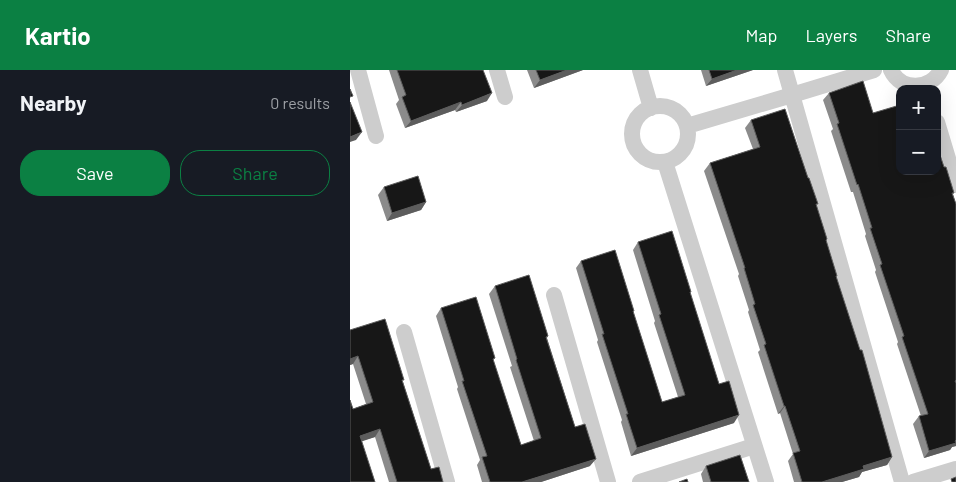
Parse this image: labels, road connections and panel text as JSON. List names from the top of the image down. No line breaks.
{"page":{"header":"Kartio","nav":["Map","Layers","Share"],"heading":["Nearby","0 results"],"map_buttons":["+","−"],"buttons":["Save","Share"]}}
